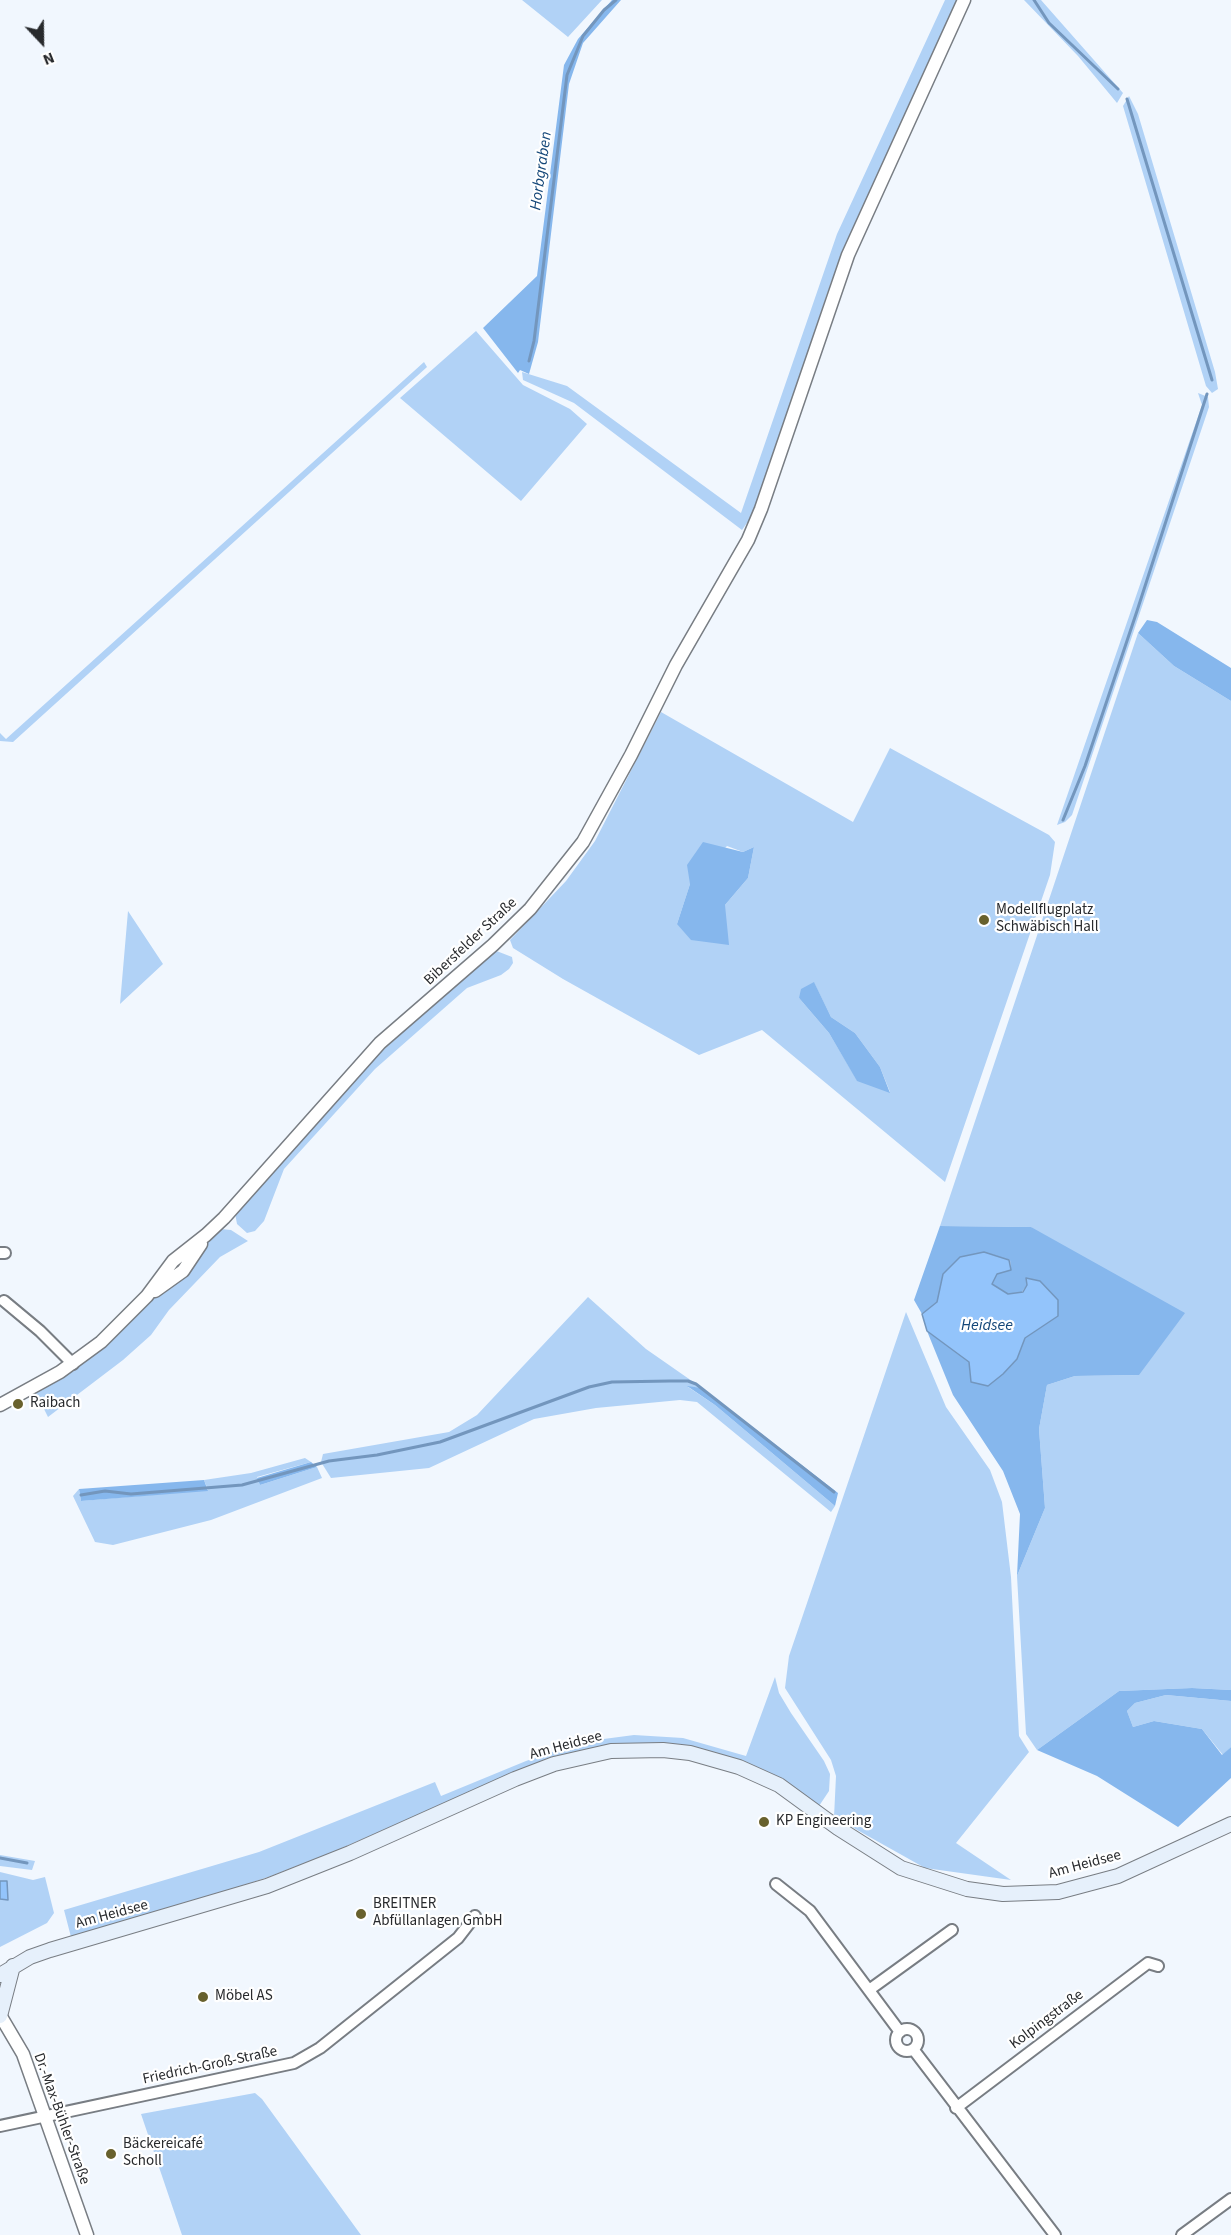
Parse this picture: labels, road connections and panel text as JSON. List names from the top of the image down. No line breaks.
{"streets":{"main road":["Am Heidsee"],"street":["Bibersfelder Straße","Kolpingstraße","Friedrich-Groß-Straße","Dr.-Max-Bühler-Straße"]},"crossings":[["Friedrich-Groß-Straße","Dr.-Max-Bühler-Straße"]],"water":["Horbgraben","Heidsee"],"places":["Modellflugplatz Schwäbisch Hall","Raibach","KP Engineering","BREITNER Abfüllanlagen GmbH","Möbel AS","Bäckereicafé Scholl"],"north":"bottom"}
